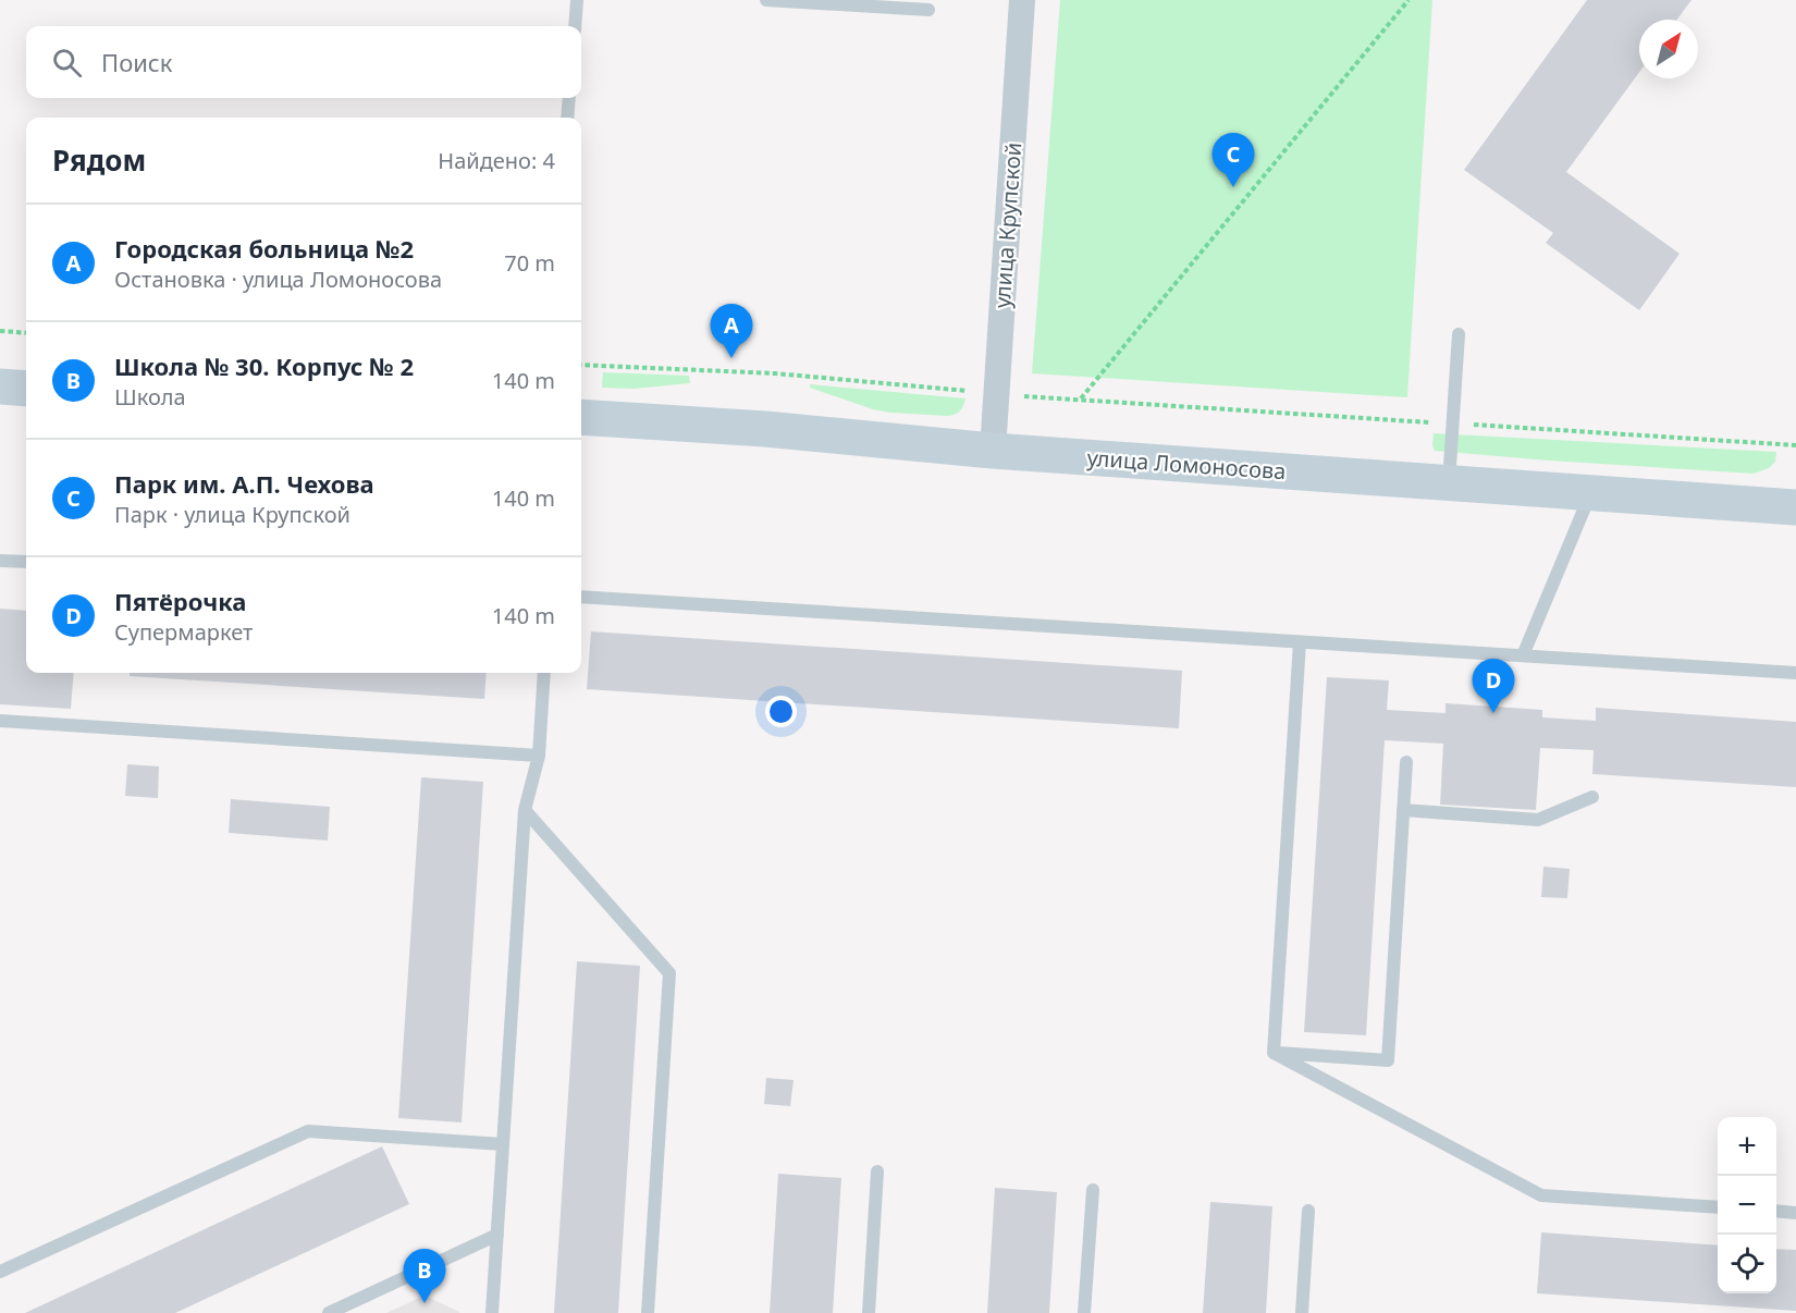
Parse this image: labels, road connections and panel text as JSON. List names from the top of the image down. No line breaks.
{"streets":{"main road":["улица Ломоносова"],"street":["улица Крупской"]},"crossings":[["улица Крупской","улица Ломоносова"]],"north":"top right","page":{"search":"Поиск","heading":["Рядом","Найдено: 4"],"pins":["C","A","D","B"],"list":[{"mark":"A","name":"Городская больница №2","note":"Остановка · улица Ломоносова","value":"70 m"},{"mark":"B","name":"Школа № 30. Корпус № 2","note":"Школа","value":"140 m"},{"mark":"C","name":"Парк им. А.П. Чехова","note":"Парк · улица Крупской","value":"140 m"},{"mark":"D","name":"Пятёрочка","note":"Супермаркет","value":"140 m"}],"map_buttons":["+","−"]}}
